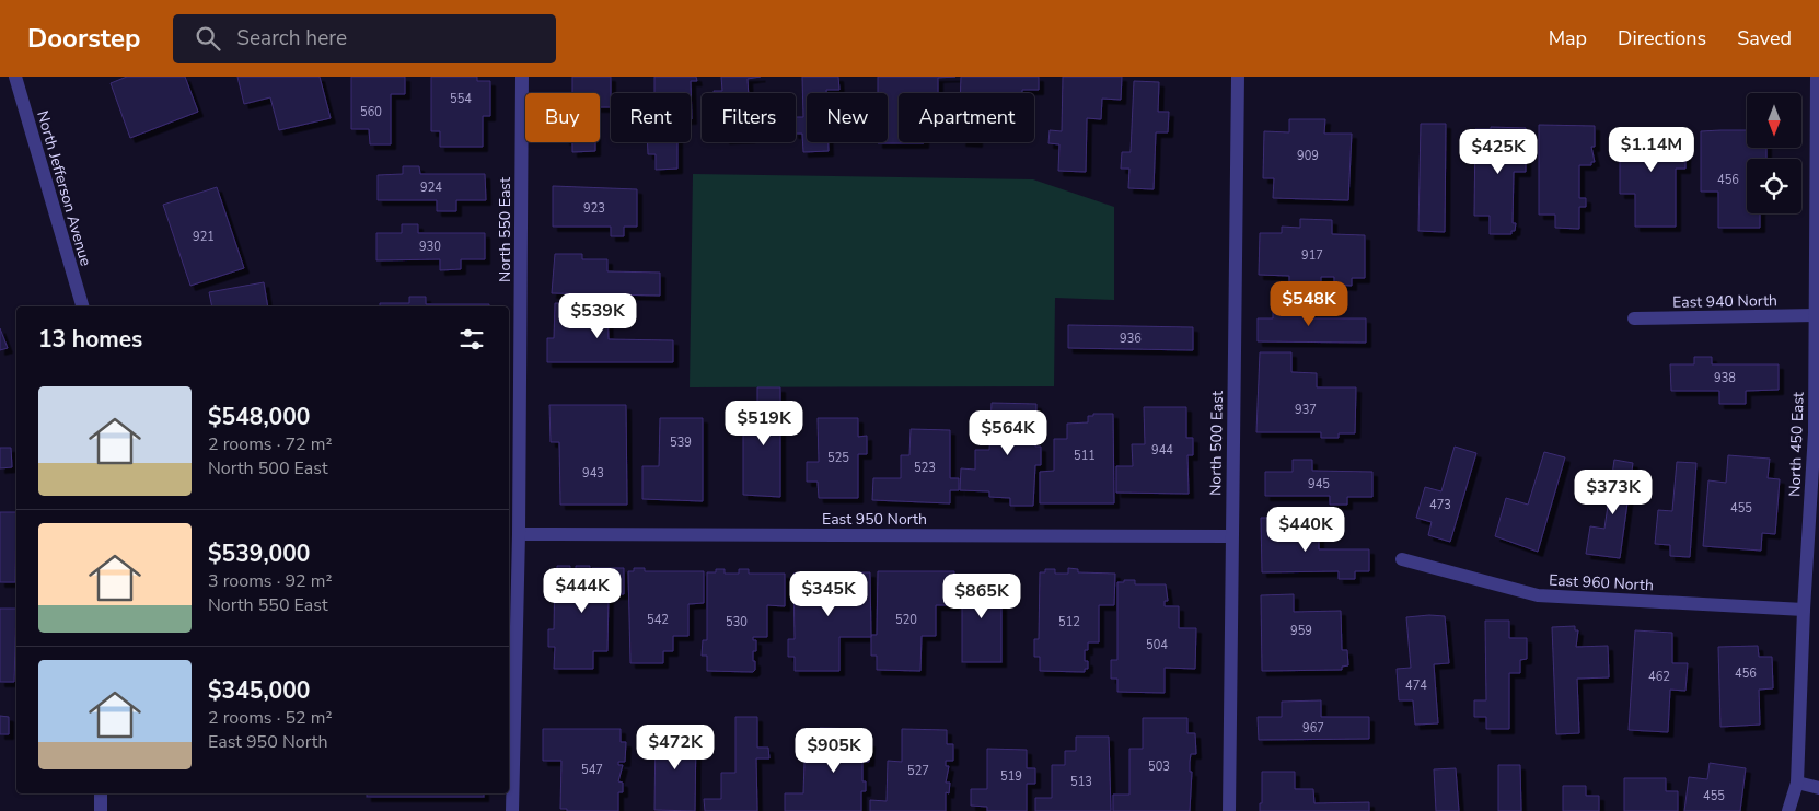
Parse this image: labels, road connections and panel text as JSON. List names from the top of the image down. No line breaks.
{"streets":{"street":["North Jefferson Avenue","North 550 East","East 940 North","North 500 East","North 450 East","East 950 North","East 960 North"]},"crossings":[["North 550 East","East 950 North"],["East 940 North","North 450 East"],["North 500 East","East 950 North"],["North 450 East","East 960 North"]],"house_numbers":["554","560","909","456","924","923","921","930","917","936","938","937","539","944","511","525","523","943","945","473","455","542","520","530","512","959","504","456","462","474","967","503","547","527","519","513","455"],"north":"bottom","page":{"header":"Doorstep","search":"Search here","nav":["Map","Directions","Saved"],"chip":["Buy","Rent","Filters","New","Apartment"],"price":["$1.14M","$425K","$548K","$539K","$519K","$564K","$373K","$440K","$444K","$345K","$865K","$472K","$905K"],"heading":"13 homes","list":[{"name":"$548,000","note":"2 rooms · 72 m² · North 500 East"},{"name":"$539,000","note":"3 rooms · 92 m² · North 550 East"},{"name":"$345,000","note":"2 rooms · 52 m² · East 950 North"}]}}
